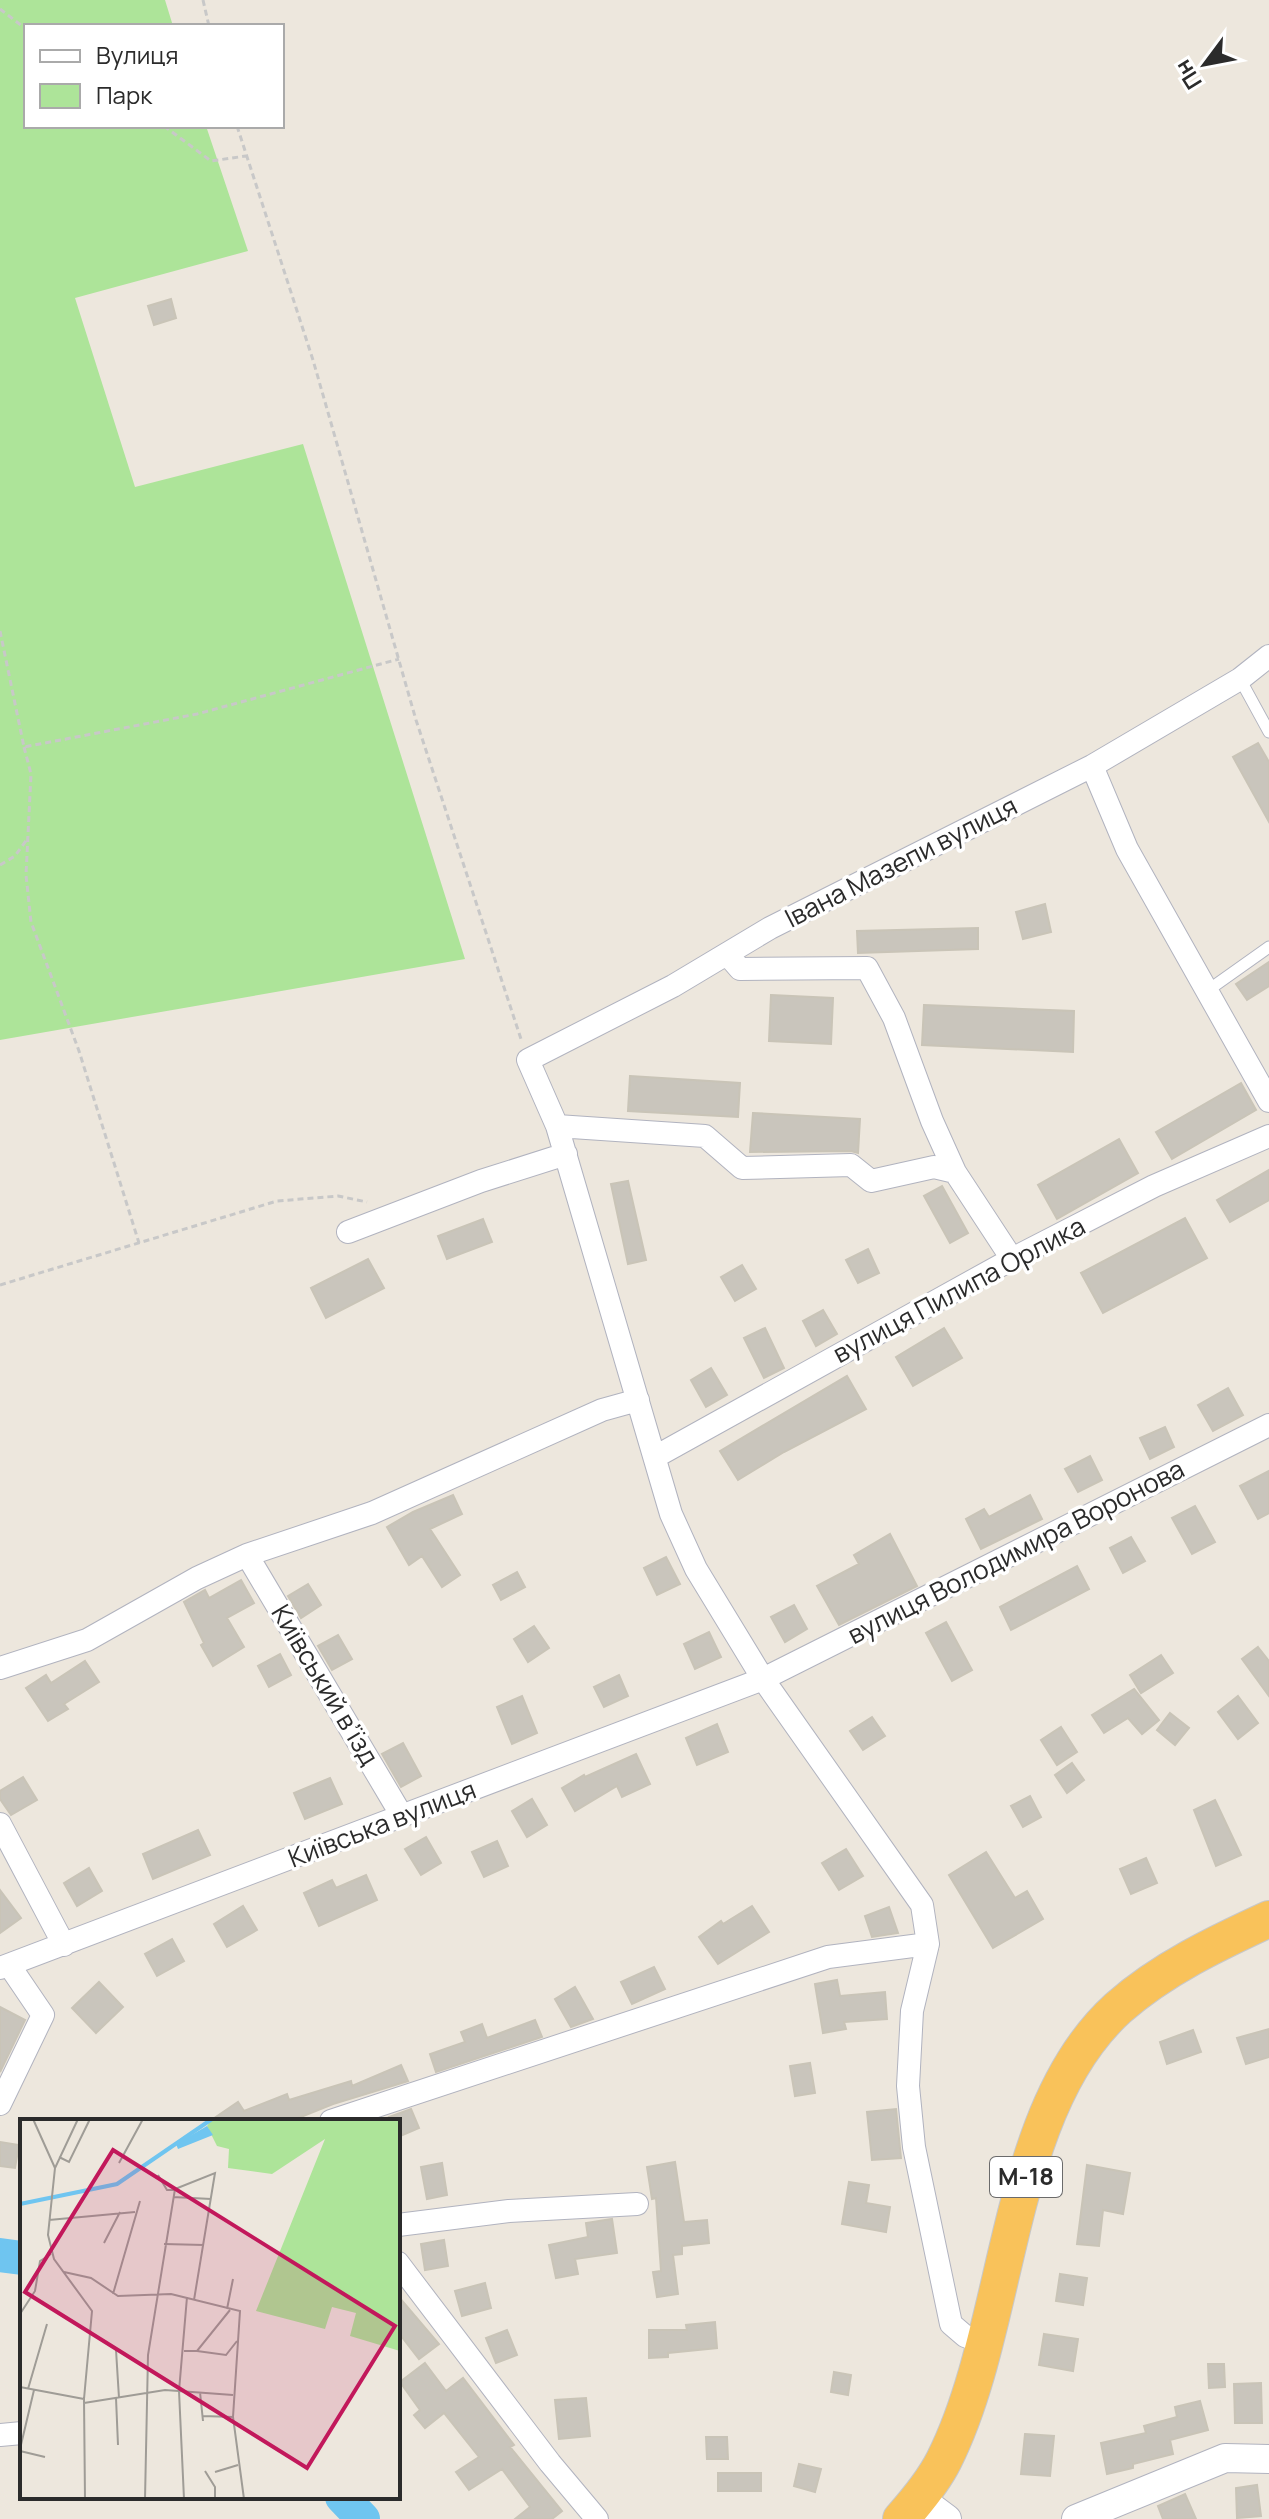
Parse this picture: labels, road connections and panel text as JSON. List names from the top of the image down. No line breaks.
{"streets":{"highway":["М-18"],"street":["Івана Мазепи вулиця","вулиця Пилипа Орлика","вулиця Володимира Воронова","Київський в’їзд","Київська вулиця"]},"crossings":[["вулиця Володимира Воронова","Київська вулиця"],["Київський в’їзд","Київська вулиця"]],"legend":["Вулиця","Парк"],"north":"bottom left"}
